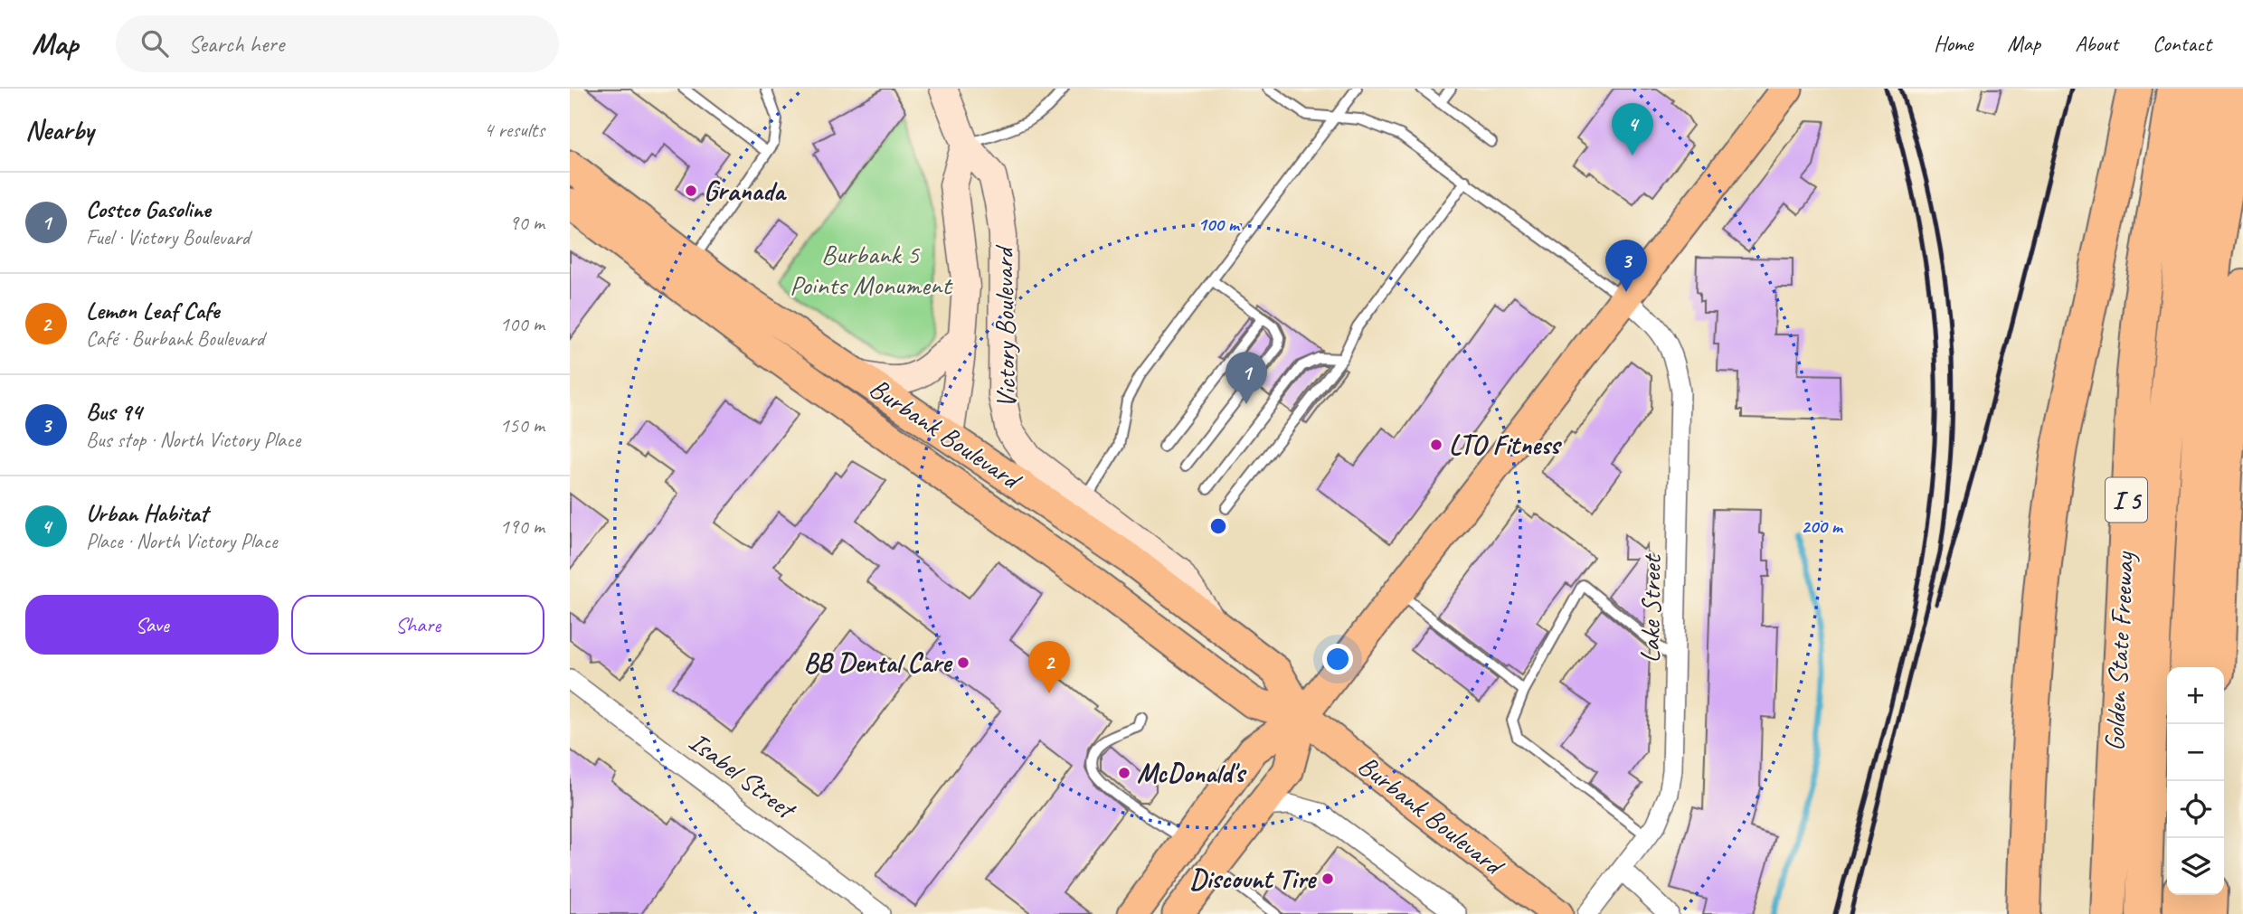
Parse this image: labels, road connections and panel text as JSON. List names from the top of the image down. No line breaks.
{"streets":{"highway":["I 5","Golden State Freeway"],"main road":["Victory Boulevard","Burbank Boulevard"],"street":["Lake Street","Isabel Street"]},"crossings":[["Victory Boulevard","Burbank Boulevard"]],"parks":["Burbank 5 Points Monument"],"places":["Granada","LTO Fitness","BB Dental Care","McDonald's","Discount Tire"],"page":{"header":"Map","search":"Search here","nav":["Home","Map","About","Contact"],"heading":["Nearby","4 results"],"pins":["4","3","1","2"],"list":[{"mark":"1","name":"Costco Gasoline","note":"Fuel · Victory Boulevard","value":"90 m"},{"mark":"2","name":"Lemon Leaf Cafe","note":"Café · Burbank Boulevard","value":"100 m"},{"mark":"3","name":"Bus 94","note":"Bus stop · North Victory Place","value":"150 m"},{"mark":"4","name":"Urban Habitat","note":"Place · North Victory Place","value":"190 m"}],"buttons":["Save","Share"],"map_buttons":["+","−"]},"rings":["100 m","200 m"]}
